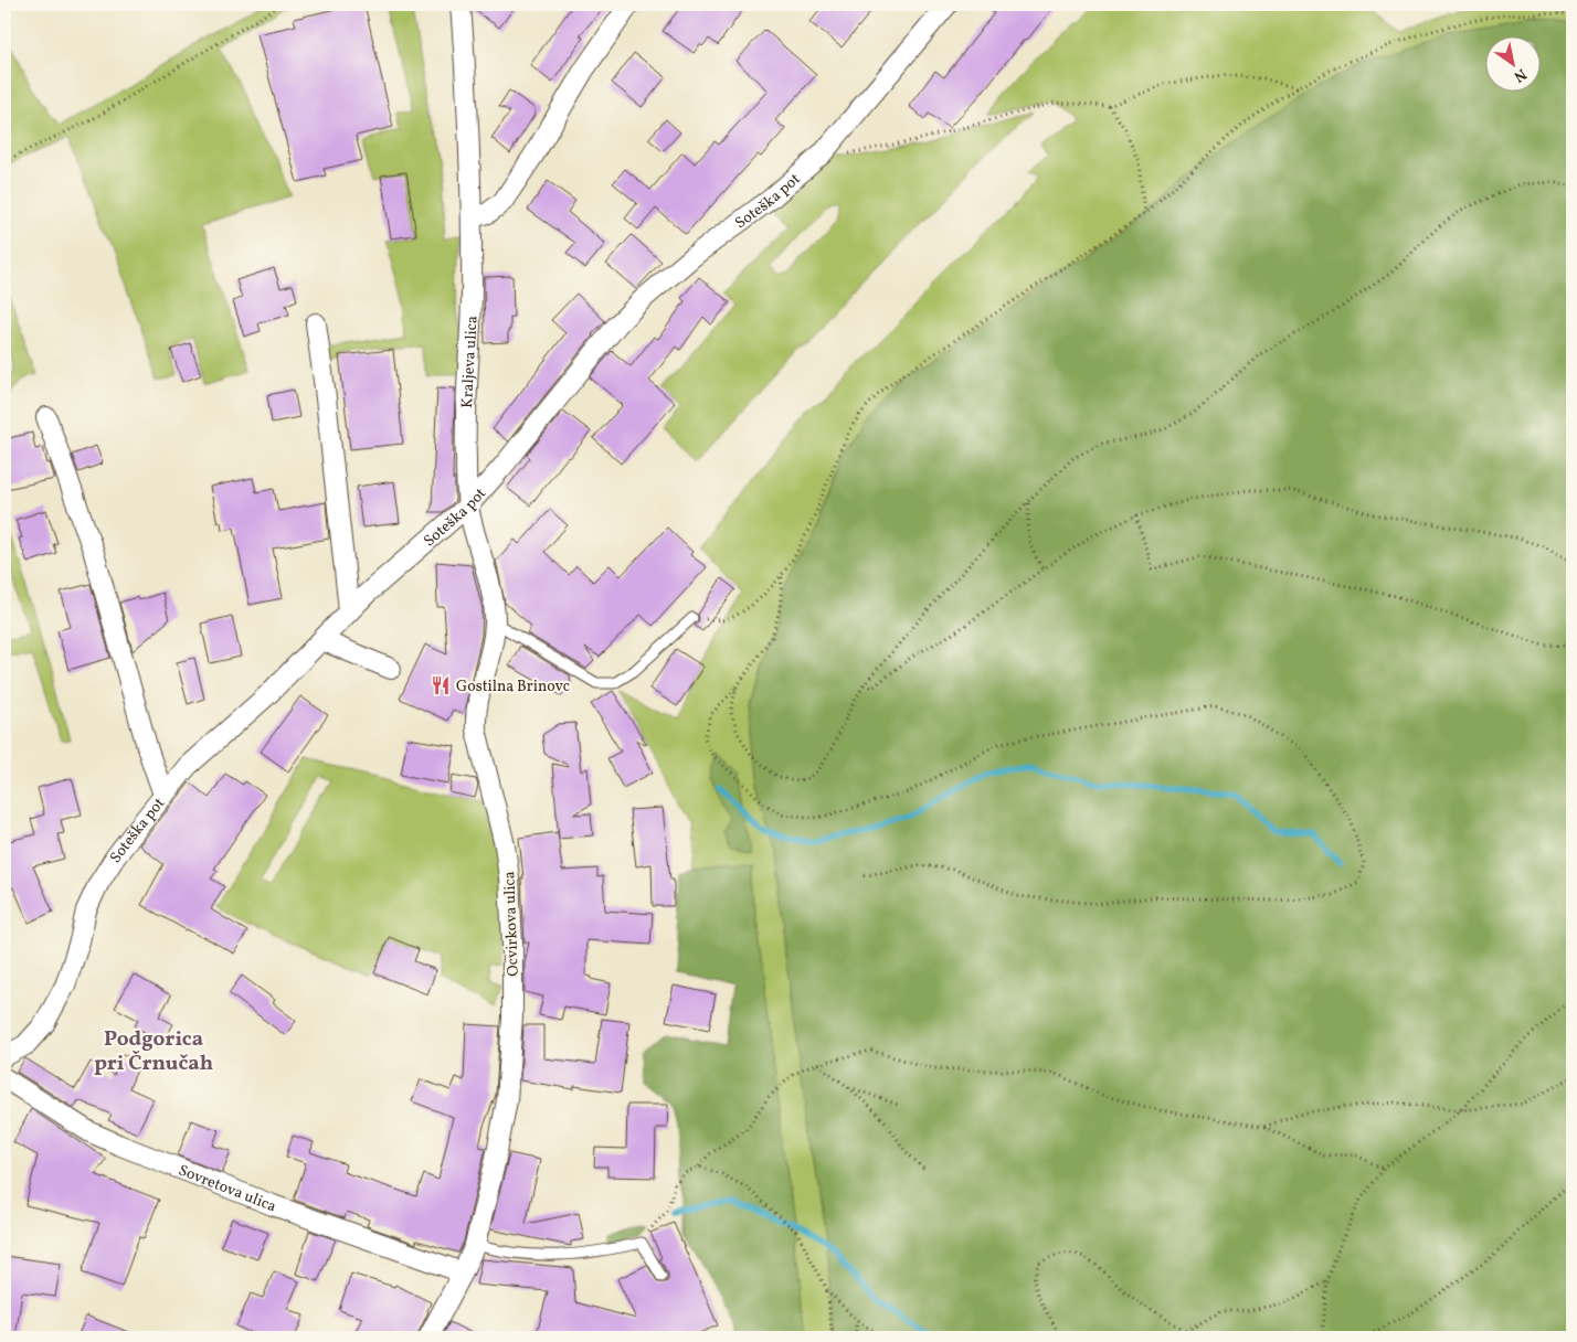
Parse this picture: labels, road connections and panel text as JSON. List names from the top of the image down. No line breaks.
{"streets":{"street":["Soteška pot","Kraljeva ulica","Ocvirkova ulica","Sovretova ulica"]},"crossings":[["Soteška pot","Kraljeva ulica"],["Soteška pot","Ocvirkova ulica"],["Kraljeva ulica","Ocvirkova ulica"],["Ocvirkova ulica","Sovretova ulica"]],"districts":["Podgorica pri Črnučah"],"places":{"restaurant":["Gostilna Brinovc"]},"north":"bottom right"}
